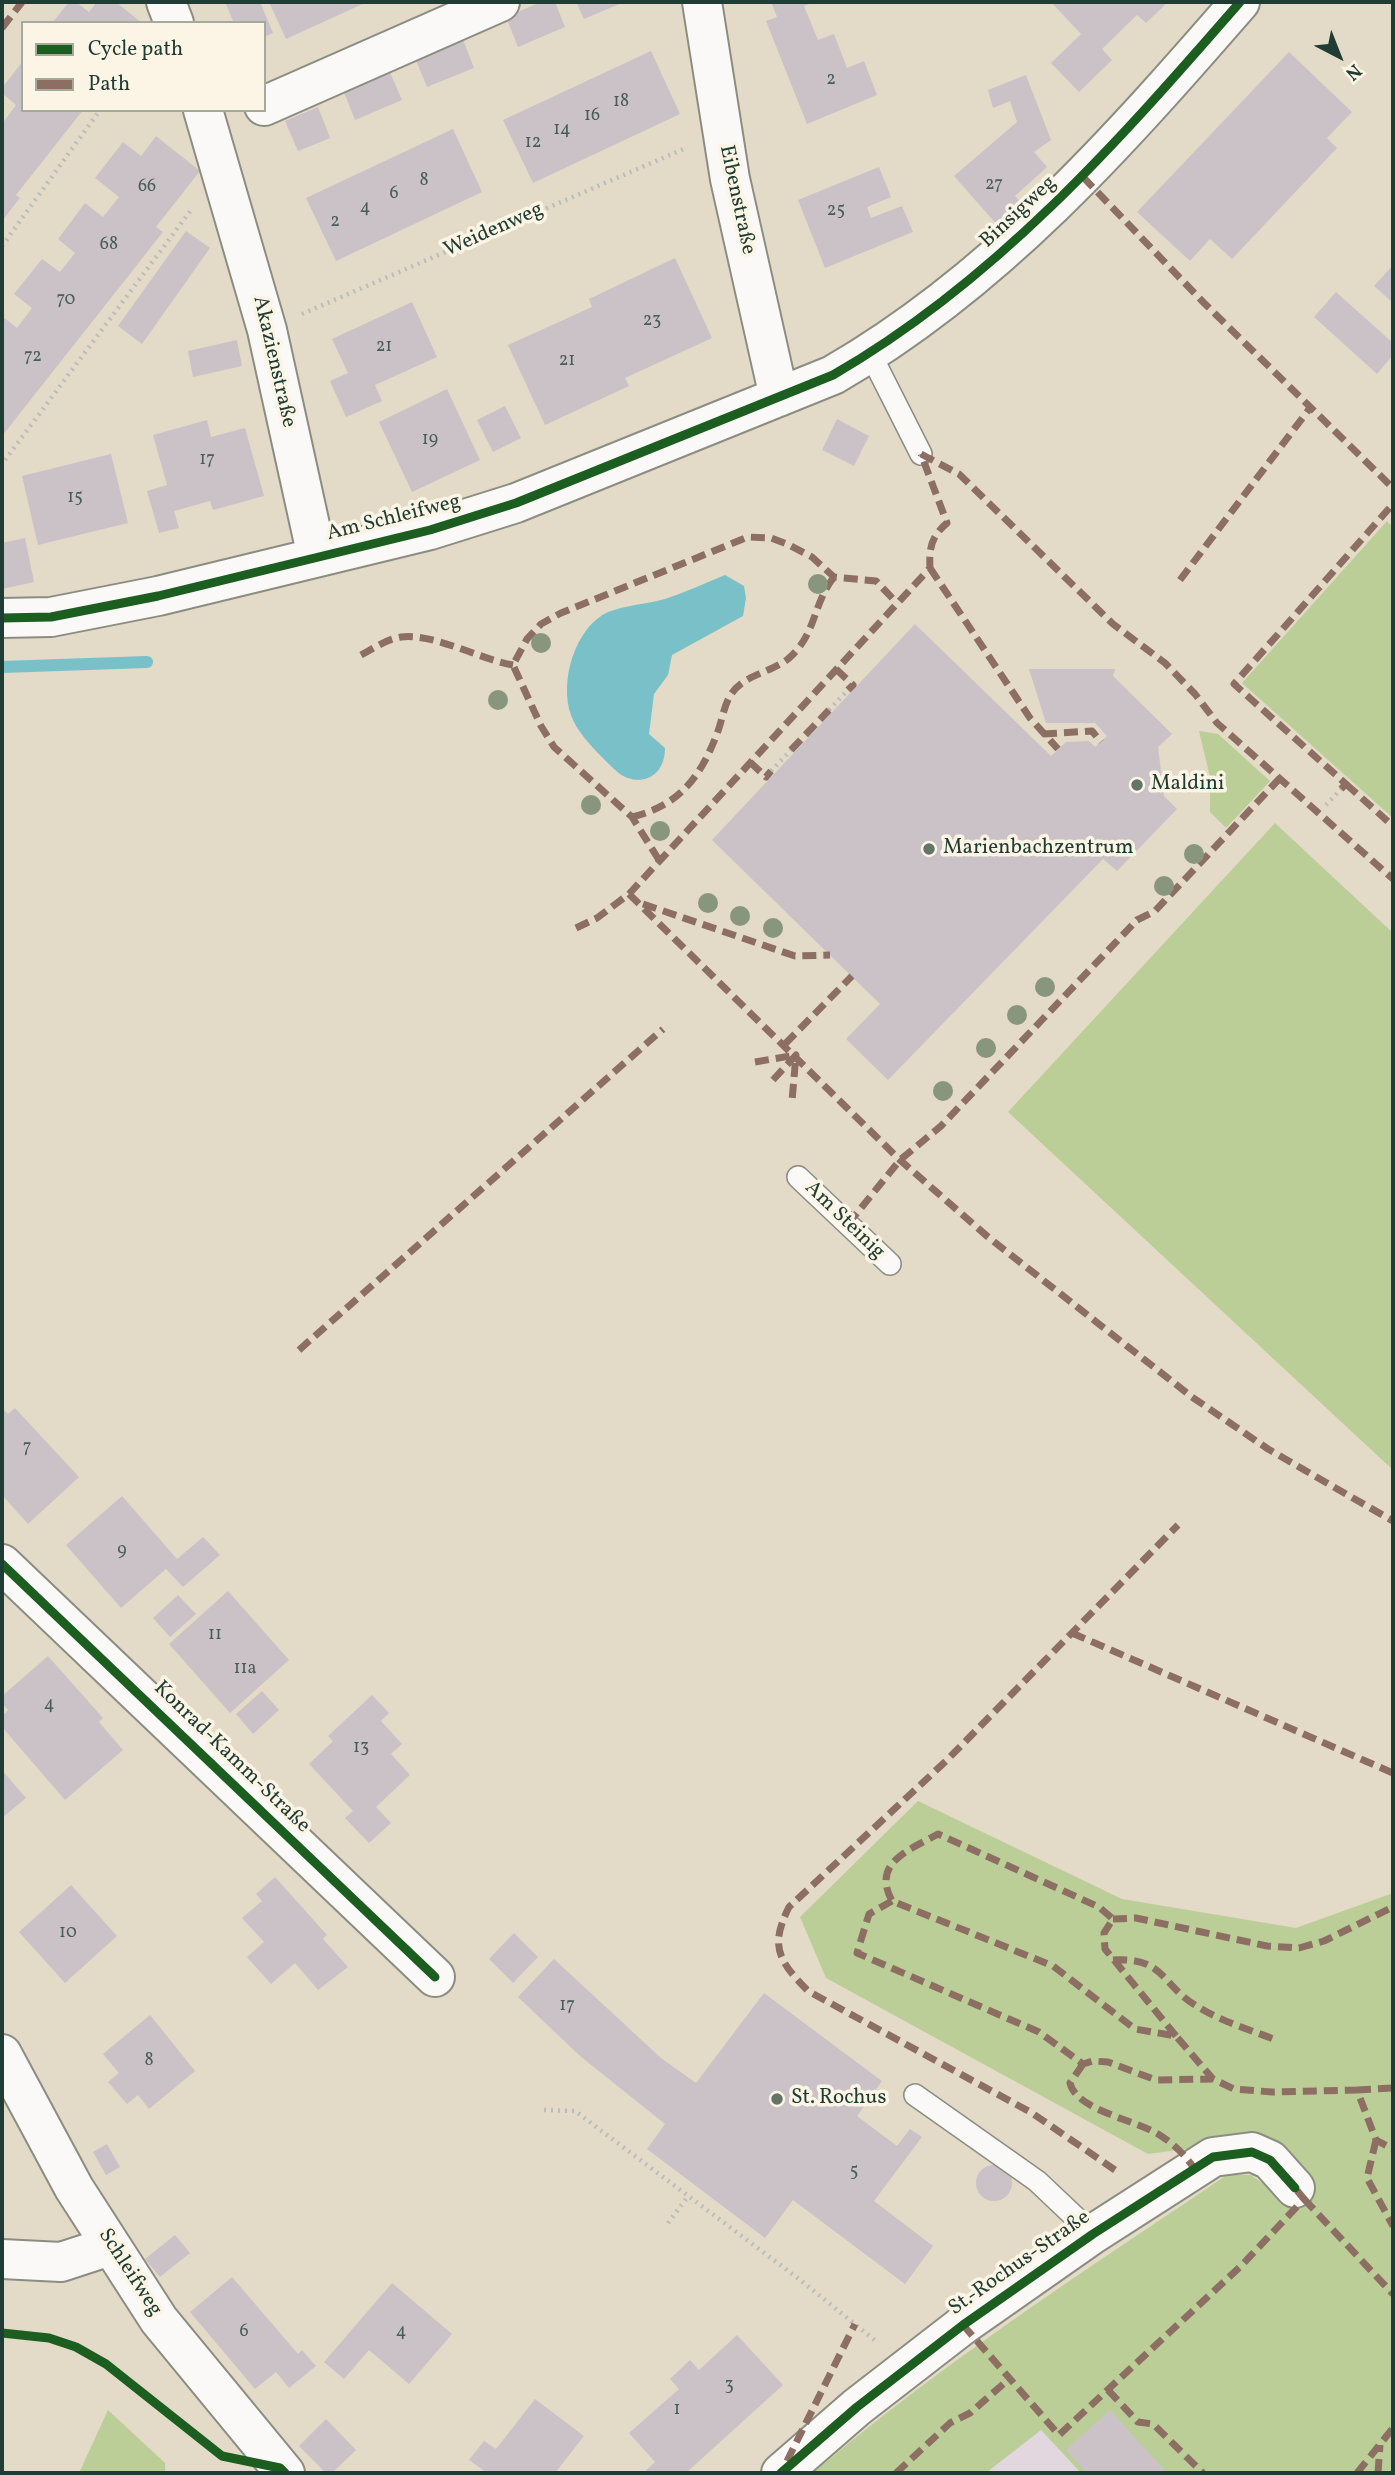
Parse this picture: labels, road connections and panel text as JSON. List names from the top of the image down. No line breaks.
{"streets":{"street":["Eibenstraße","Binsigweg","Akazienstraße","Am Schleifweg","Konrad-Kamm-Straße","St.-Rochus-Straße","Schleifweg"],"lane":["Am Steinig"],"path":["Weidenweg"]},"crossings":[["Eibenstraße","Binsigweg"],["Eibenstraße","Weidenweg"],["Eibenstraße","Am Schleifweg"],["Binsigweg","Am Schleifweg"],["Weidenweg","Akazienstraße"],["Akazienstraße","Am Schleifweg"]],"places":["Maldini","Marienbachzentrum","St. Rochus"],"house_numbers":["2","18","16","14","12","8","27","66","6","4","25","2","68","70","23","21","72","21","19","17","15","7","9","11","11a","4","13","10","17","8","5","6","4","3","1"],"legend":["Cycle path","Path"],"north":"bottom right"}
